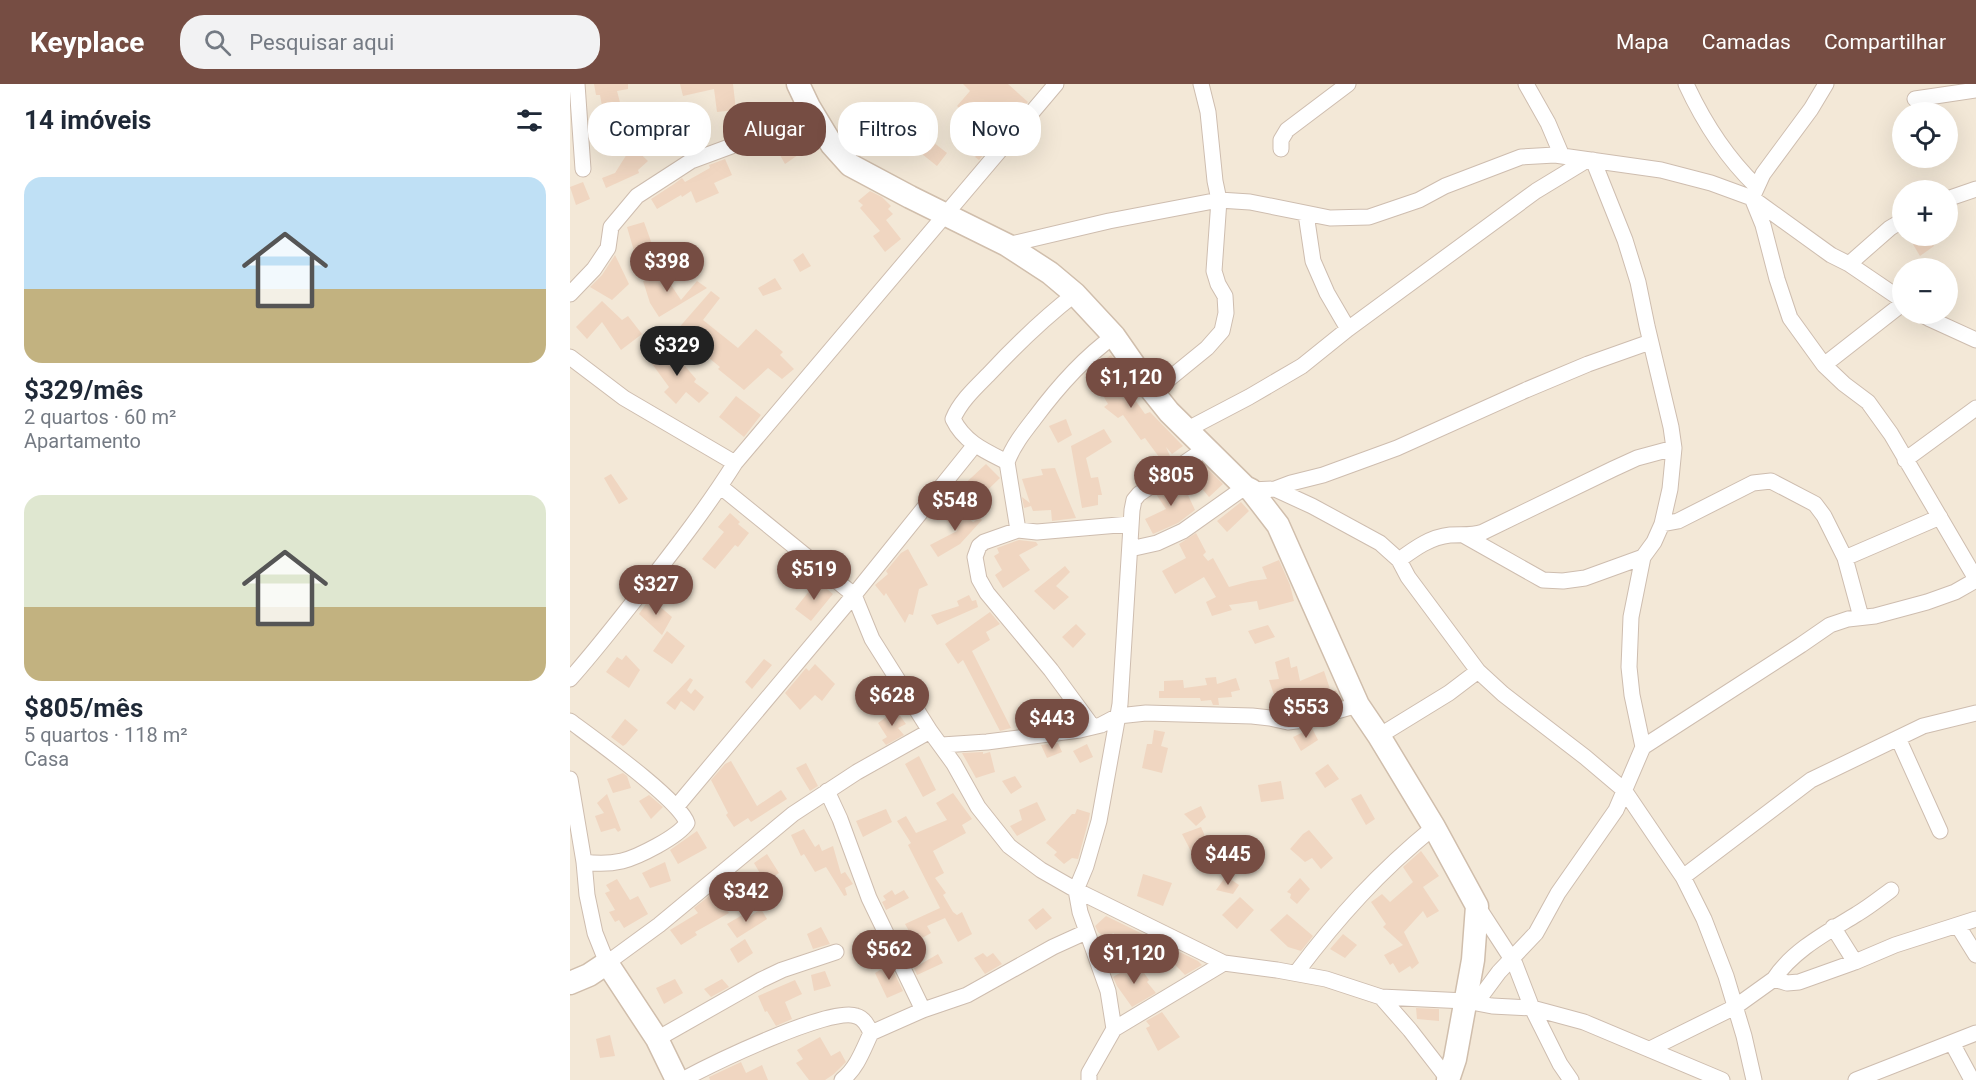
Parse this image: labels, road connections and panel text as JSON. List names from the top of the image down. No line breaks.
{"page":{"header":"Keyplace","search":"Pesquisar aqui","nav":["Mapa","Camadas","Compartilhar"],"heading":"14 imóveis","map_buttons":["+","−"],"chip":["Comprar","Alugar","Filtros","Novo"],"list":[{"name":"$329/mês","note":"2 quartos · 60 m² · Apartamento"},{"name":"$805/mês","note":"5 quartos · 118 m² · Casa"}],"price":["$398","$329","$1,120","$805","$548","$519","$327","$628","$553","$443","$445","$342","$562","$1,120"]}}
